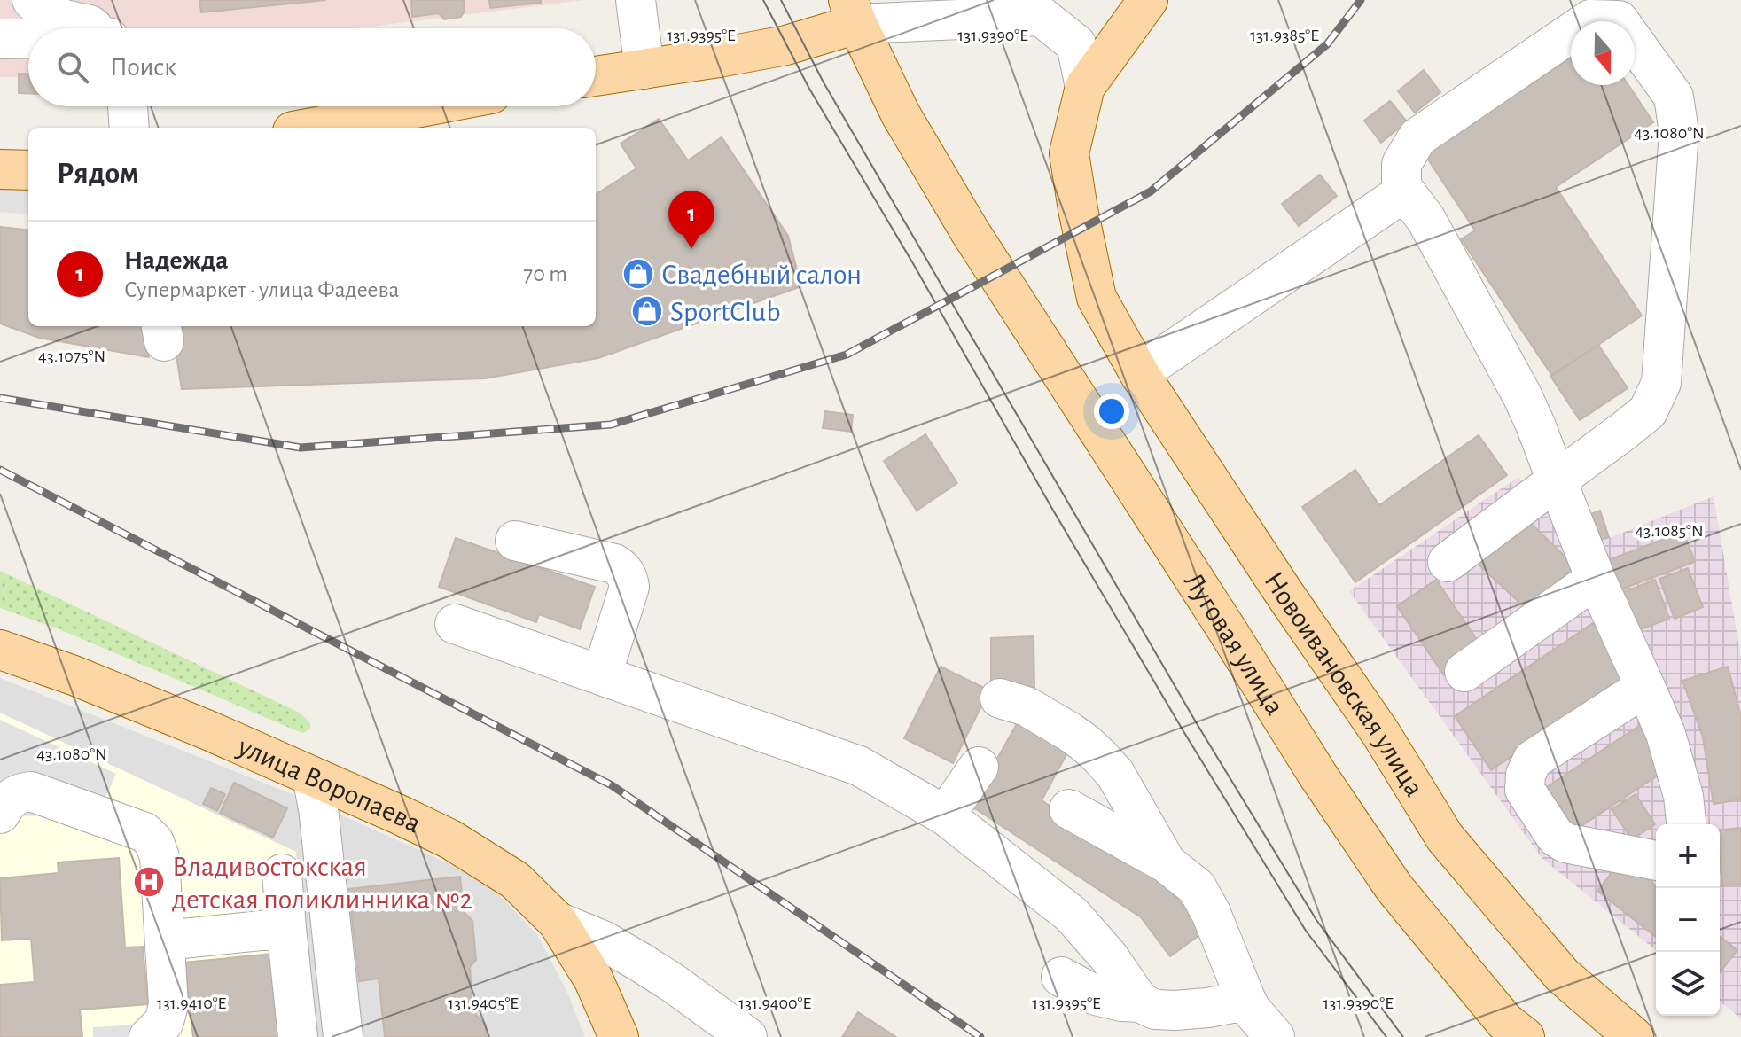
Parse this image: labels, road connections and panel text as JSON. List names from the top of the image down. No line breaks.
{"streets":{"main road":["Луговая улица","Новоивановская улица","улица Воропаева"]},"places":{"shop":["Свадебный салон","SportClub"],"hospital":["Владивостокская детская поликлинника №2"]},"north":"bottom","page":{"search":"Поиск","heading":"Рядом","pins":"1","list":[{"mark":"1","name":"Надежда","note":"Супермаркет · улица Фадеева","value":"70 m"}],"map_buttons":["+","−"]},"coordinates":["131.9395°E","131.9390°E","131.9385°E","43.1080°N","43.1075°N","43.1085°N","131.9410°E","131.9405°E","131.9400°E"]}
